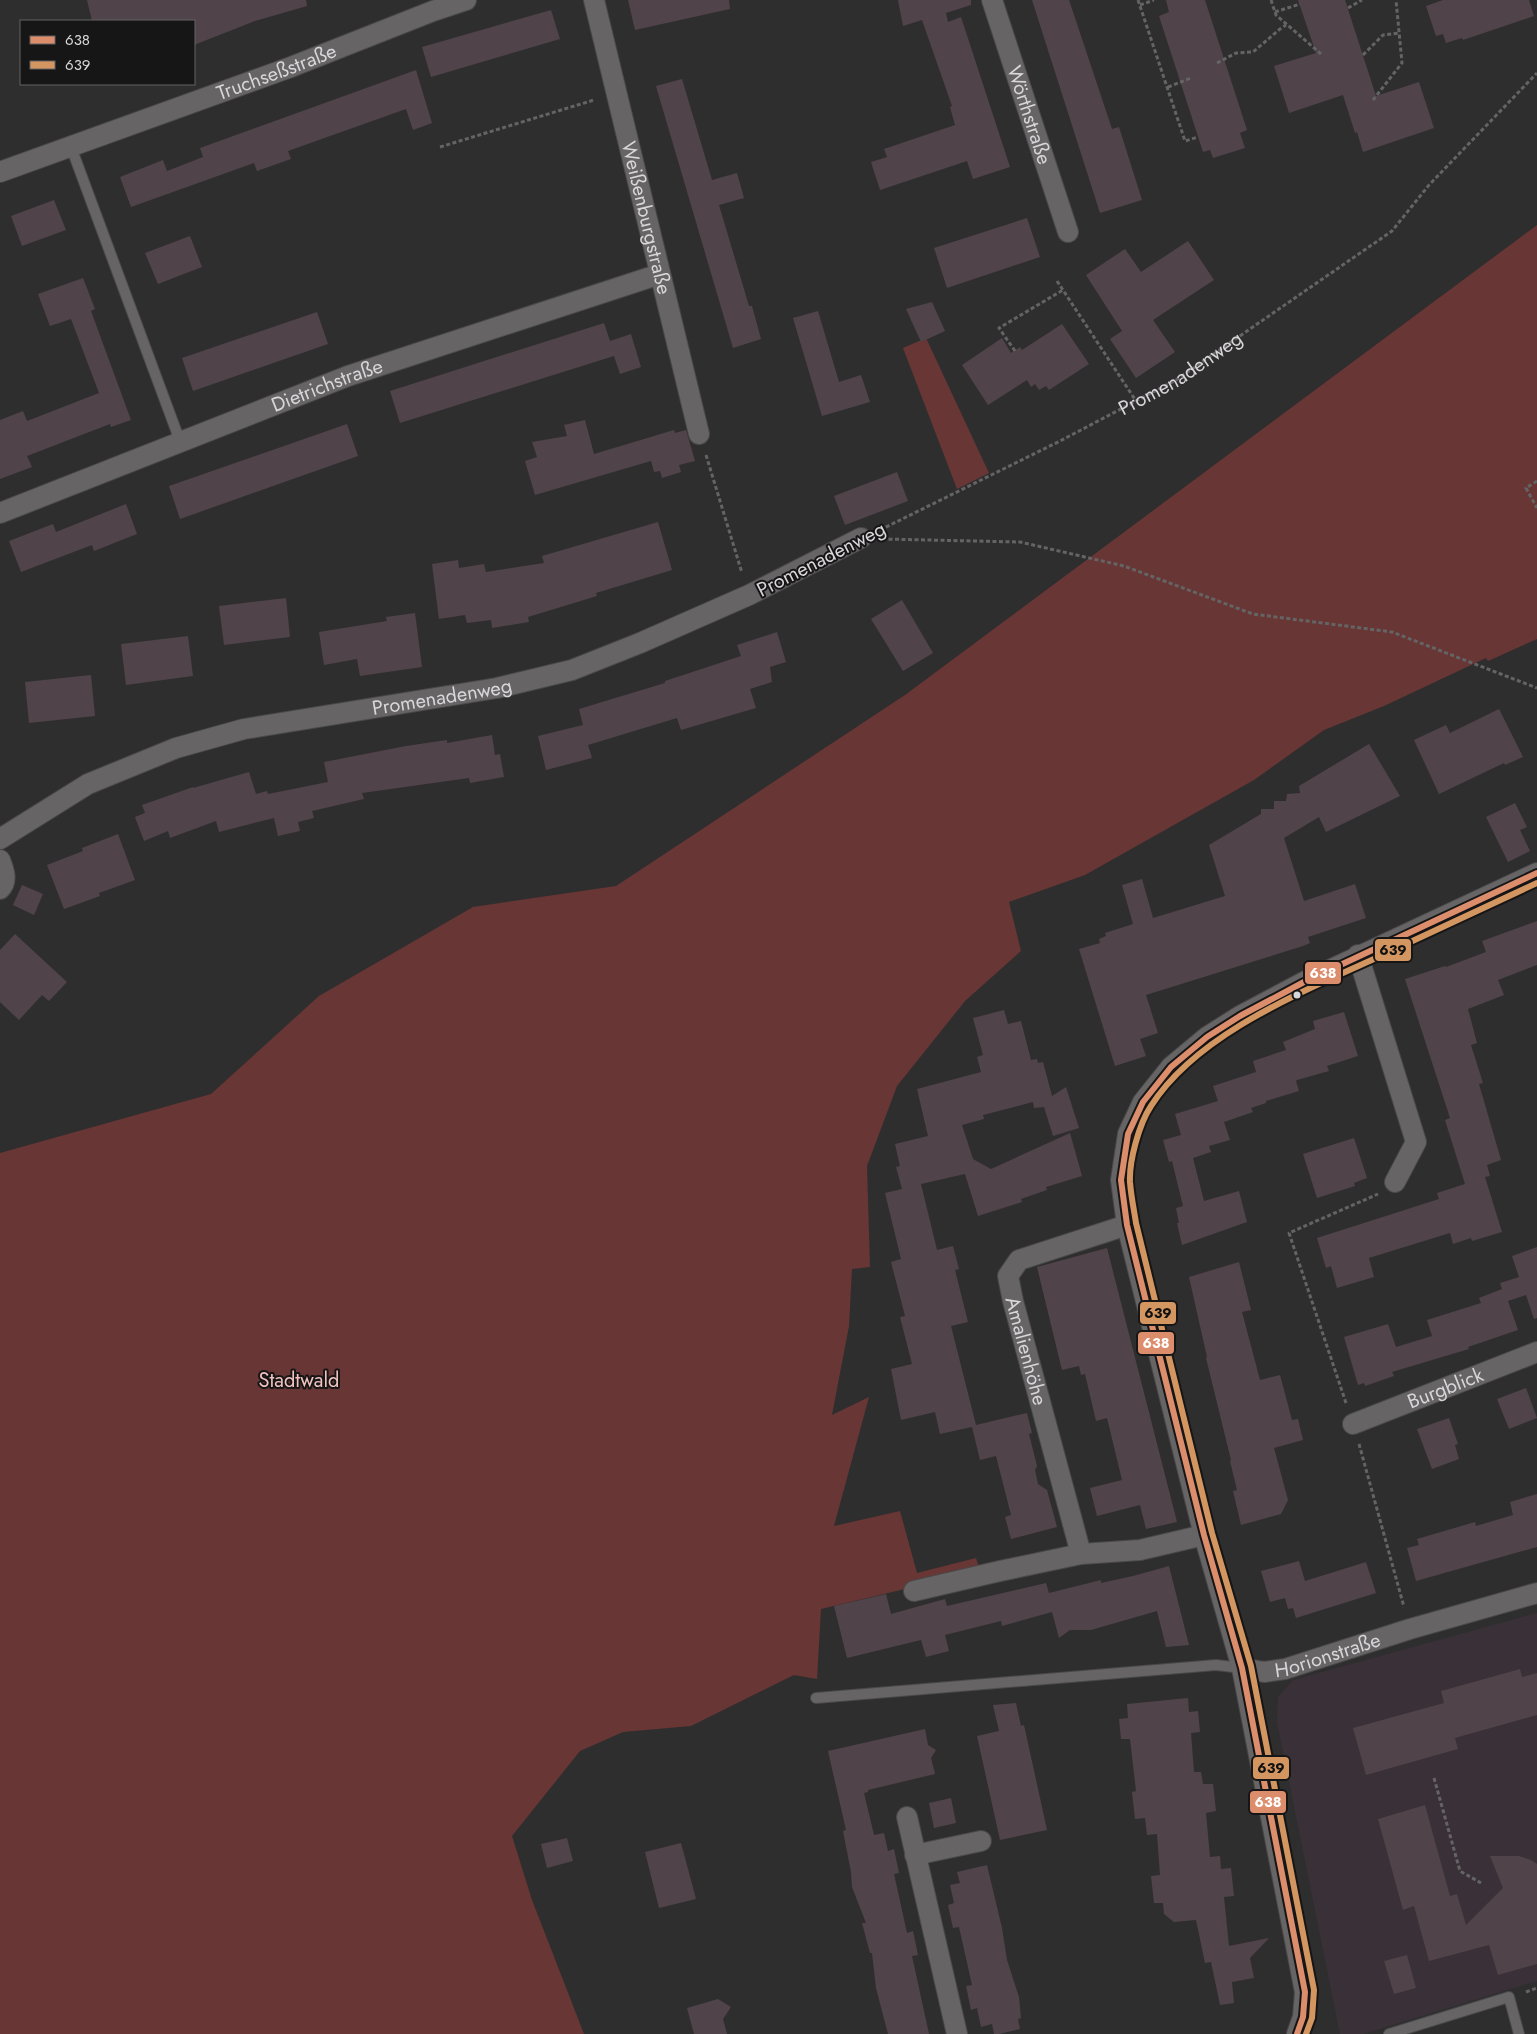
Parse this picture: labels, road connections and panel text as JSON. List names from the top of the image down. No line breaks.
{"streets":{"street":["Truchseßstraße","Wörthstraße","Weißenburgstraße","Promenadenweg","Dietrichstraße","Amalienhöhe","Burgblick","Horionstraße"]},"crossings":[["Weißenburgstraße","Dietrichstraße"]],"parks":["Stadtwald"],"lines":["transit line 638","transit line 639"],"legend":["638","639"]}
